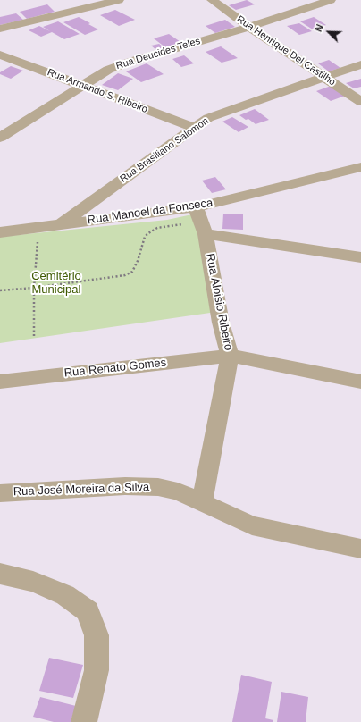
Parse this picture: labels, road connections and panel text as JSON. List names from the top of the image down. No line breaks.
{"streets":{"street":["Rua Henrique Del Castilho","Rua Deucides Teles","Rua Armando S. Ribeiro","Rua Brasiliano Salomon","Rua Manoel da Fonseca","Rua Aloisio Ribeiro","Rua Renato Gomes","Rua José Moreira da Silva"]},"crossings":[["Rua Henrique Del Castilho","Rua Deucides Teles"],["Rua Henrique Del Castilho","Rua Brasiliano Salomon"],["Rua Deucides Teles","Rua Armando S. Ribeiro"],["Rua Armando S. Ribeiro","Rua Brasiliano Salomon"],["Rua Brasiliano Salomon","Rua Manoel da Fonseca"],["Rua Manoel da Fonseca","Rua Aloisio Ribeiro"],["Rua Aloisio Ribeiro","Rua Renato Gomes"],["Rua Aloisio Ribeiro","Rua José Moreira da Silva"]],"parks":["Cemitério Municipal"],"north":"top left"}
